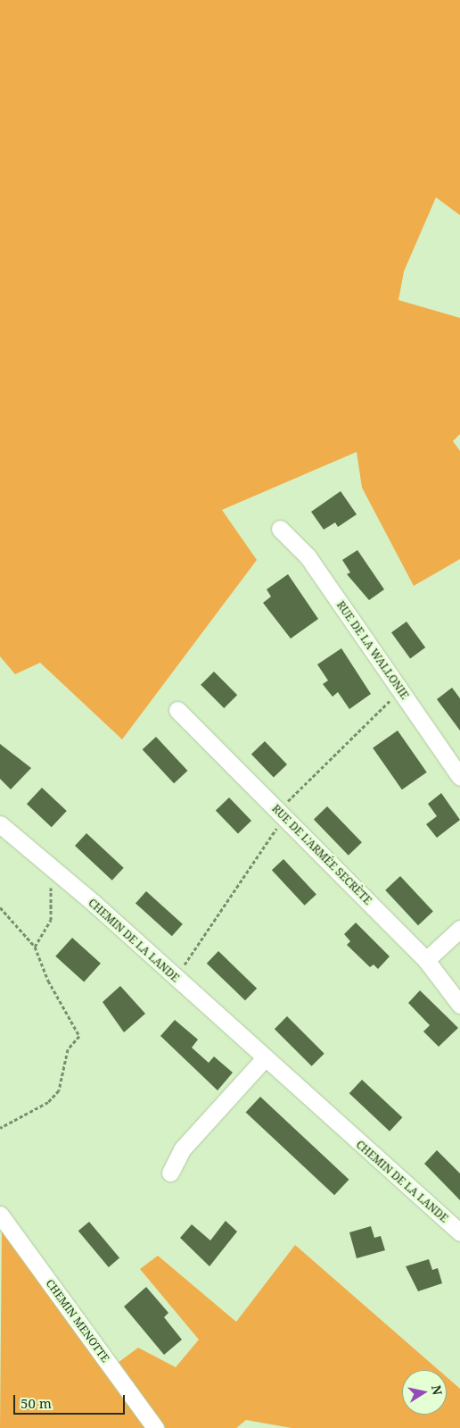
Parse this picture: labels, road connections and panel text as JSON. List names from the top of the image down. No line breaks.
{"streets":{"street":["RUE DE LA WALLONIE","RUE DE L'ARMÉE SECRÈTE","CHEMIN DE LA LANDE","CHEMIN MENOTTE"]},"scale_bar":"50 m","north":"right"}
